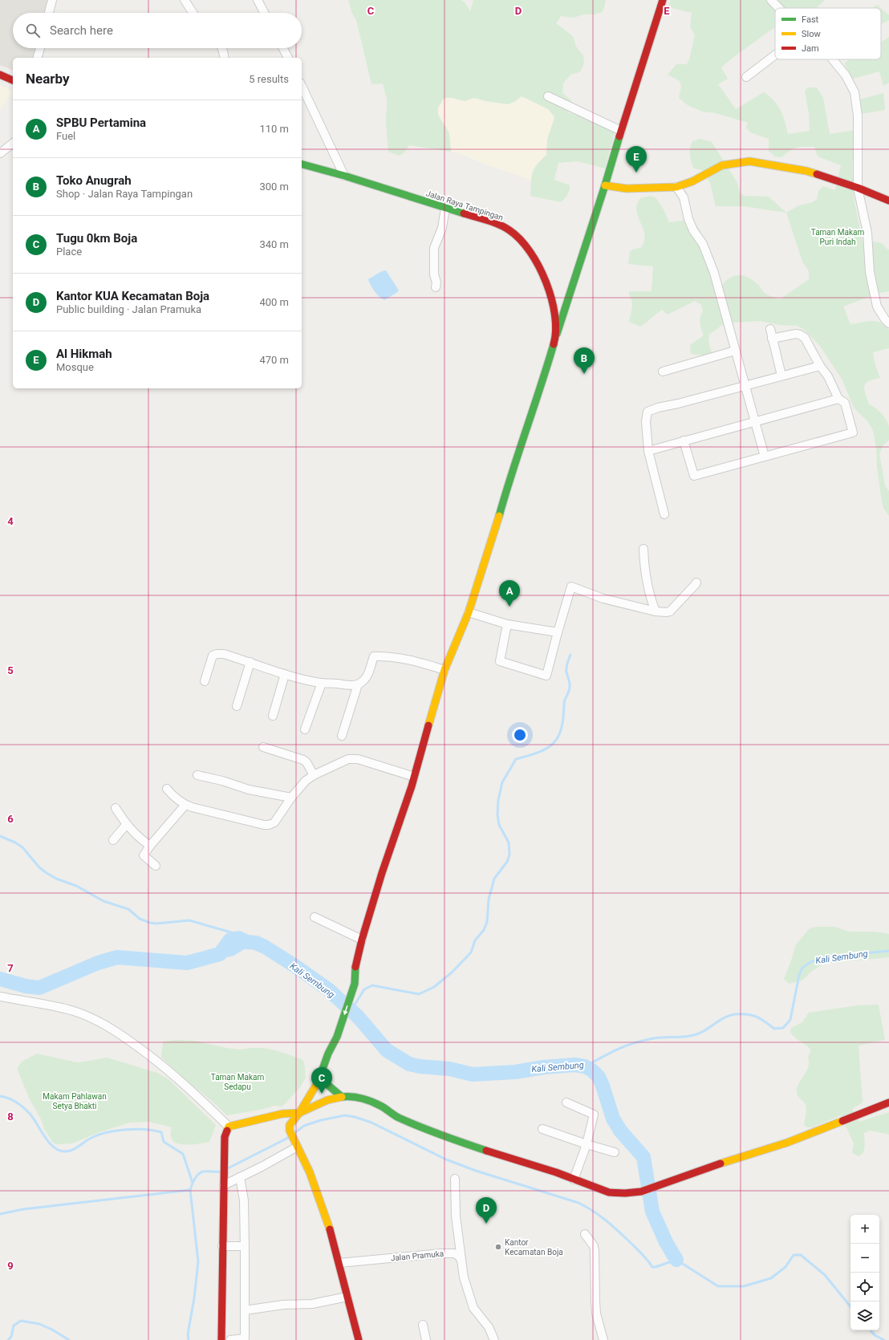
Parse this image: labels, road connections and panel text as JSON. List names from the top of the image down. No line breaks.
{"streets":{"main road":["Jalan Raya Tampingan"],"street":["Jalan Pramuka"]},"water":["Kali Sembung"],"parks":["Taman Makam Puri Indah","Taman Makam Sedapu","Makam Pahlawan Setya Bhakti"],"places":["Kantor Kecamatan Boja"],"legend":["Fast","Slow","Jam"],"page":{"search":"Search here","heading":["Nearby","5 results"],"list":[{"mark":"A","name":"SPBU Pertamina","note":"Fuel","value":"110 m"},{"mark":"B","name":"Toko Anugrah","note":"Shop · Jalan Raya Tampingan","value":"300 m"},{"mark":"C","name":"Tugu 0km Boja","note":"Place","value":"340 m"},{"mark":"D","name":"Kantor KUA Kecamatan Boja","note":"Public building · Jalan Pramuka","value":"400 m"},{"mark":"E","name":"Al Hikmah","note":"Mosque","value":"470 m"}],"pins":["E","B","A","C","D"],"map_buttons":["+","−"]},"grid":{"columns":["C","D","E"],"rows":["4","5","6","7","8","9"]}}
